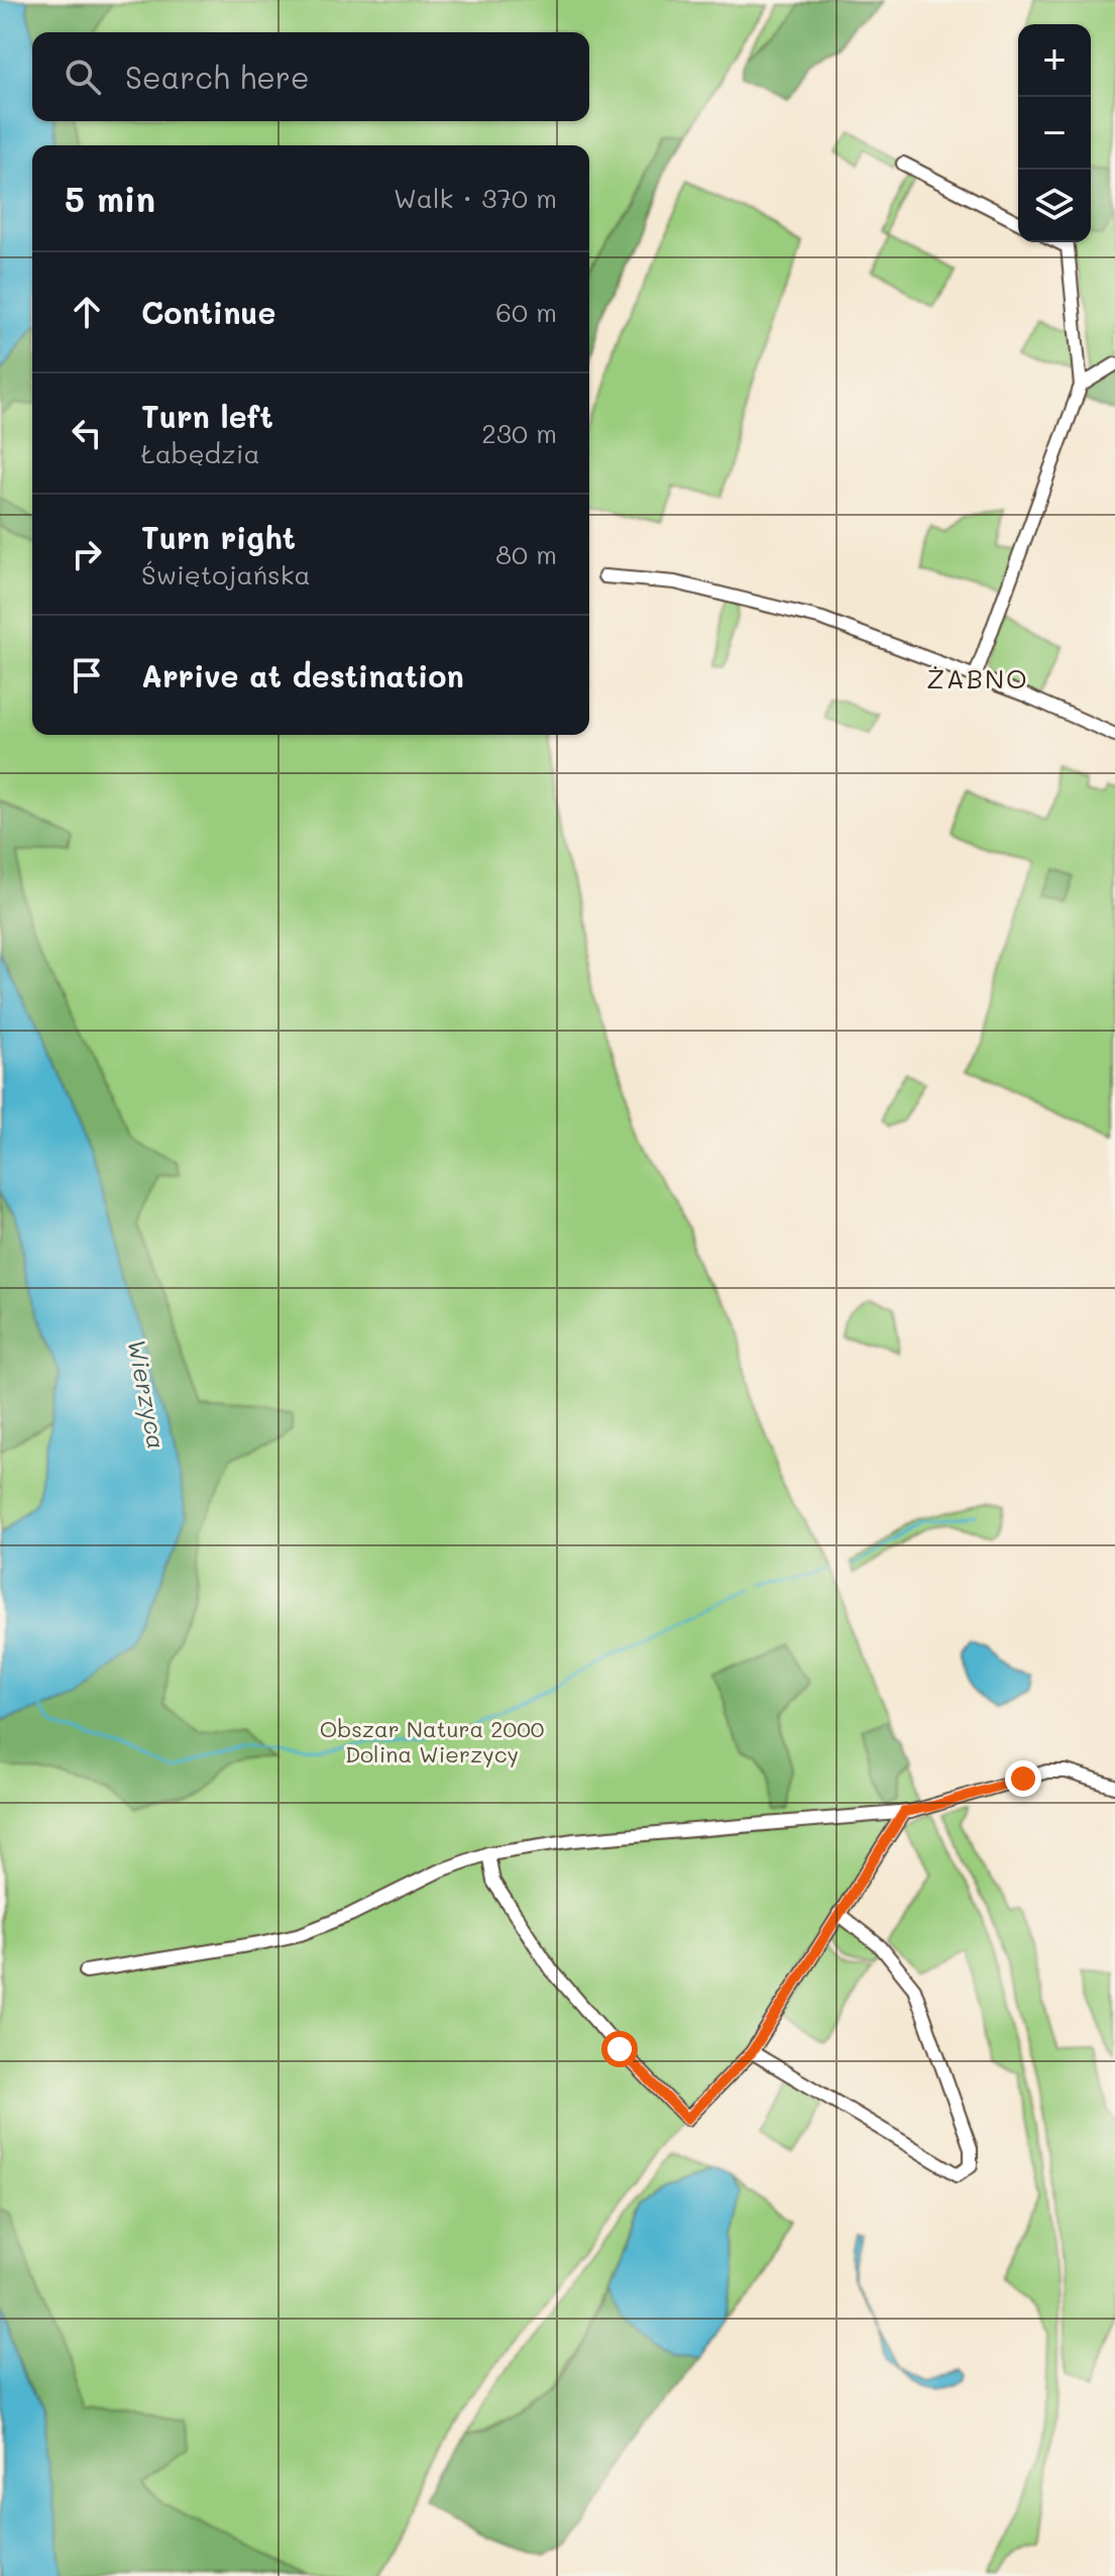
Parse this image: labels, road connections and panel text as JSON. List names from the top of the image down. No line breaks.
{"districts":["ŻABNO"],"water":["Wierzyca"],"parks":["Obszar Natura 2000 Dolina Wierzycy"],"page":{"map_buttons":["+","−"],"search":"Search here","heading":["5 min","Walk · 370 m"],"list":[["Continue","60 m"],["Turn left","Łabędzia","230 m"],["Turn right","Świętojańska","80 m"],"Arrive at destination"]}}
